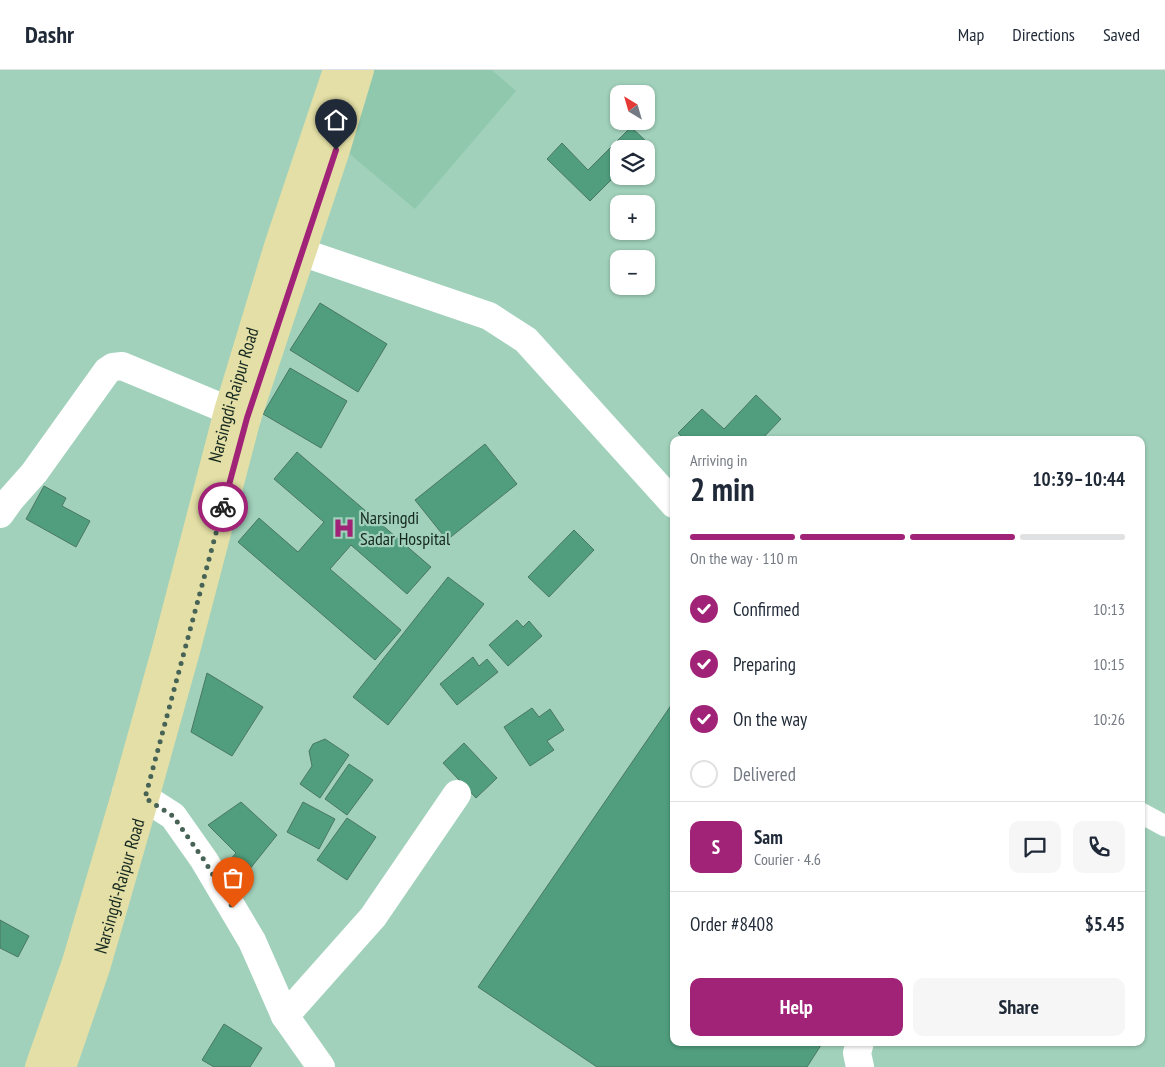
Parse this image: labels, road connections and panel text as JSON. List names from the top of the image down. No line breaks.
{"streets":{"main road":["Narsingdi-Raipur Road"]},"places":{"hospital":["Narsingdi Sadar Hospital"]},"north":"top left","page":{"header":"Dashr","nav":["Map","Directions","Saved"],"map_buttons":["+","−"],"heading":["2 min","Arriving in","10:39–10:44"],"panel":["Sam","Courier · 4.6","Order #8408","$5.45"],"bar":"On the way · 110 m","list":[["Confirmed","10:13"],["Preparing","10:15"],["On the way","10:26"],"Delivered"],"round":"S","buttons":["Help","Share"]}}
